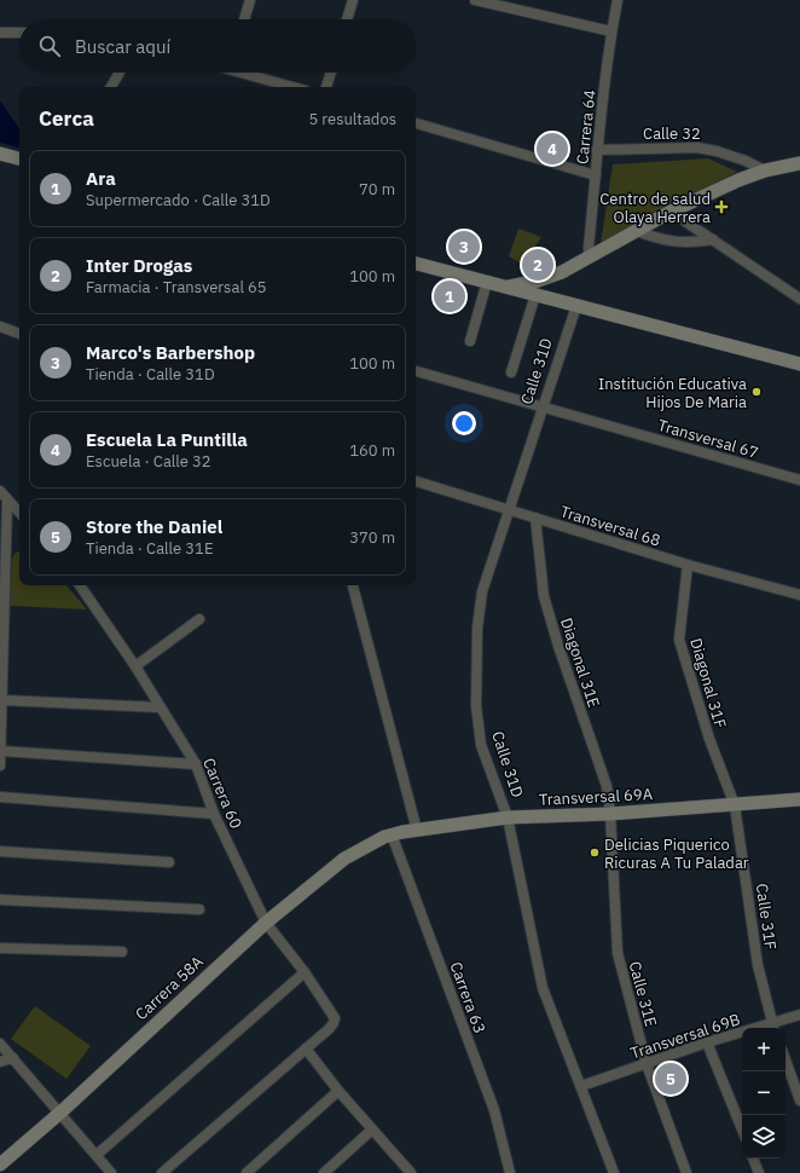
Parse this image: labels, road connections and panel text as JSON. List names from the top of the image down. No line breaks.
{"streets":{"street":["Carrera 64","Calle 32","Calle 31D","Transversal 67","Transversal 68","Diagonal 31E","Diagonal 31F","Carrera 60","Transversal 69A","Calle 31F","Carrera 58A","Calle 31E","Carrera 63","Transversal 69B"]},"crossings":[["Carrera 64","Calle 32"],["Calle 31D","Transversal 67"],["Calle 31D","Transversal 68"],["Calle 31D","Transversal 69A"],["Calle 31D","Transversal 69B"],["Transversal 68","Diagonal 31E"],["Transversal 68","Diagonal 31F"],["Diagonal 31E","Transversal 69A"],["Diagonal 31E","Calle 31E"],["Diagonal 31F","Transversal 69A"],["Diagonal 31F","Calle 31F"],["Carrera 60","Carrera 58A"],["Transversal 69A","Calle 31F"],["Transversal 69A","Carrera 58A"],["Transversal 69A","Calle 31E"],["Transversal 69A","Carrera 63"],["Calle 31F","Transversal 69B"],["Calle 31E","Transversal 69B"]],"places":{"health":["Centro de salud Olaya Herrera"],"other":["Institución Educativa Hijos De Maria","Delicias Piquerico Ricuras A Tu Paladar"]},"page":{"search":"Buscar aquí","heading":["Cerca","5 resultados"],"pins":["4","3","2","1","5"],"list":[{"mark":"1","name":"Ara","note":"Supermercado · Calle 31D","value":"70 m"},{"mark":"2","name":"Inter Drogas","note":"Farmacia · Transversal 65","value":"100 m"},{"mark":"3","name":"Marco's Barbershop","note":"Tienda · Calle 31D","value":"100 m"},{"mark":"4","name":"Escuela La Puntilla","note":"Escuela · Calle 32","value":"160 m"},{"mark":"5","name":"Store the Daniel","note":"Tienda · Calle 31E","value":"370 m"}],"map_buttons":["+","−"]}}
